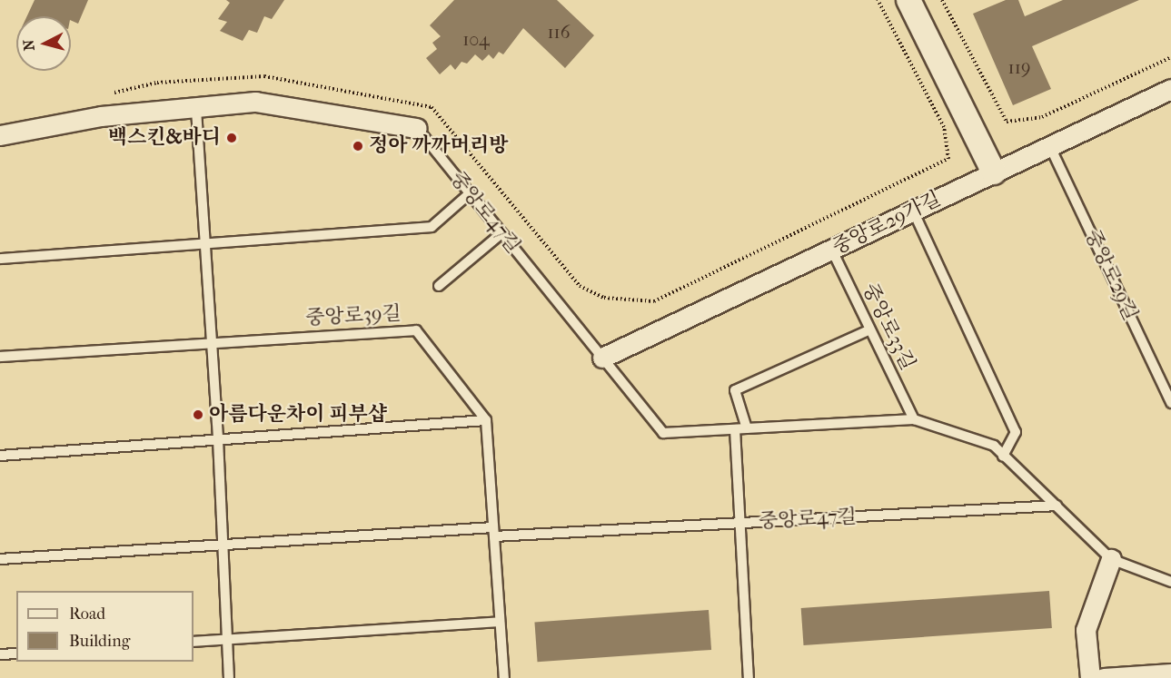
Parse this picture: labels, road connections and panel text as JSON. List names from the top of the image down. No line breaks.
{"streets":{"street":["중앙로47길","중앙로29가길"],"lane":["중앙로29길","중앙로39길","중앙로33길"]},"crossings":[["중앙로47길","중앙로29가길"],["중앙로47길","중앙로33길"],["중앙로29가길","중앙로29길"],["중앙로29가길","중앙로33길"]],"places":["백스킨&바디","정아 까까머리방","아름다운차이 피부샵"],"house_numbers":["116","104","119"],"legend":["Road","Building"],"north":"left"}
